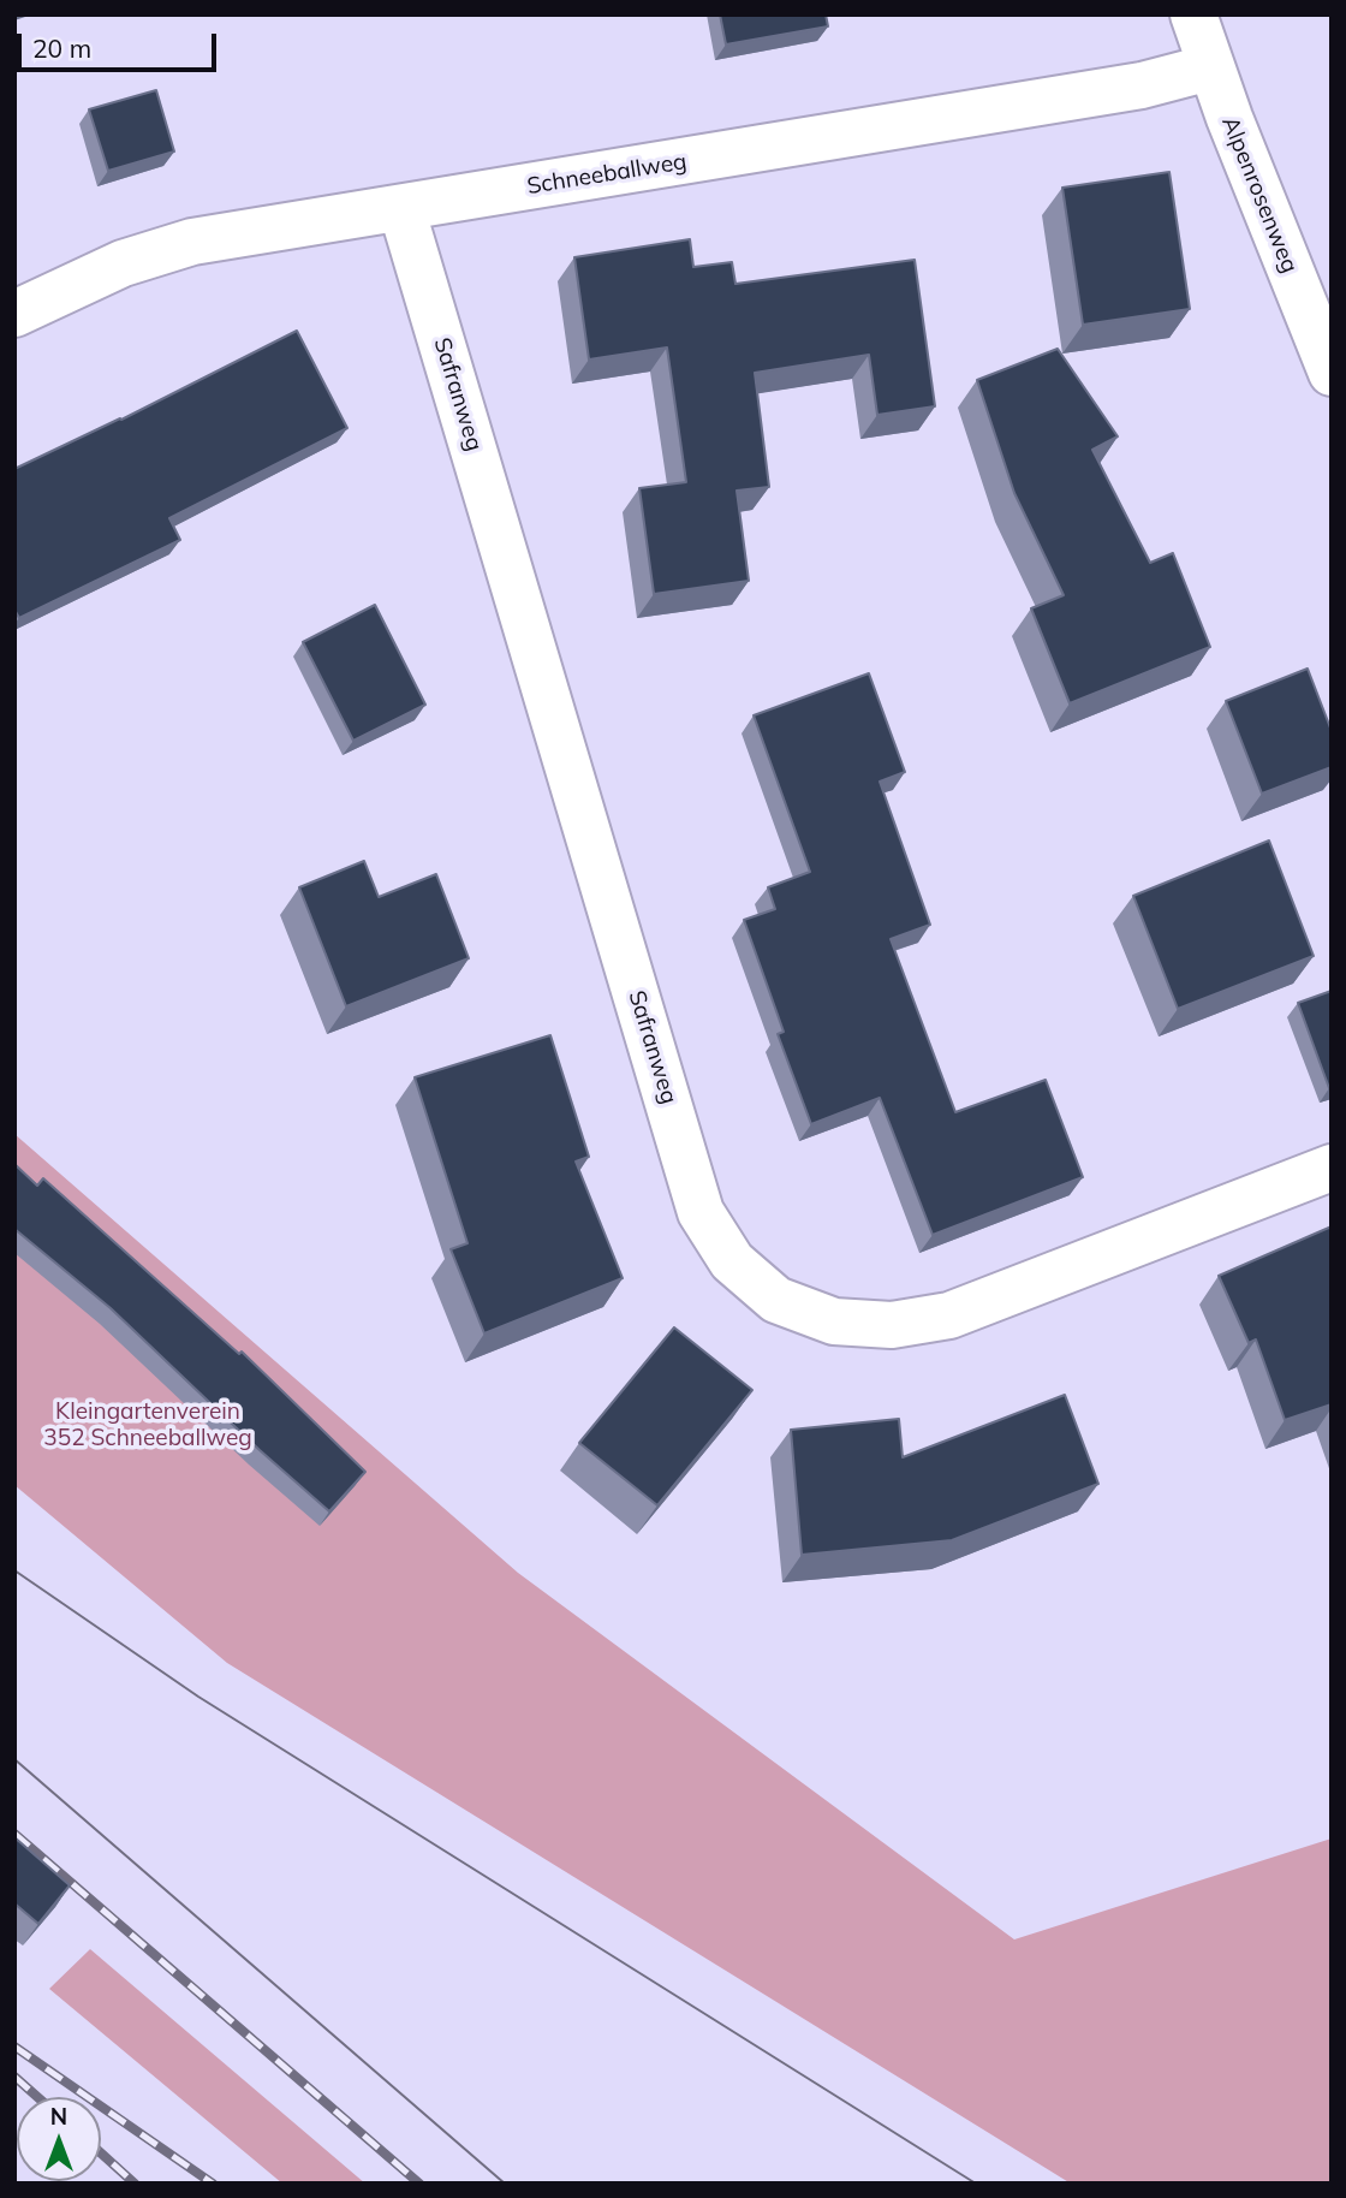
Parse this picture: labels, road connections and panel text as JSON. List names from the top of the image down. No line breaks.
{"streets":{"street":["Schneeballweg","Alpenrosenweg","Safranweg"]},"crossings":[["Schneeballweg","Alpenrosenweg"],["Schneeballweg","Safranweg"]],"parks":["Kleingartenverein 352 Schneeballweg"],"scale_bar":"20 m","north":"top"}
